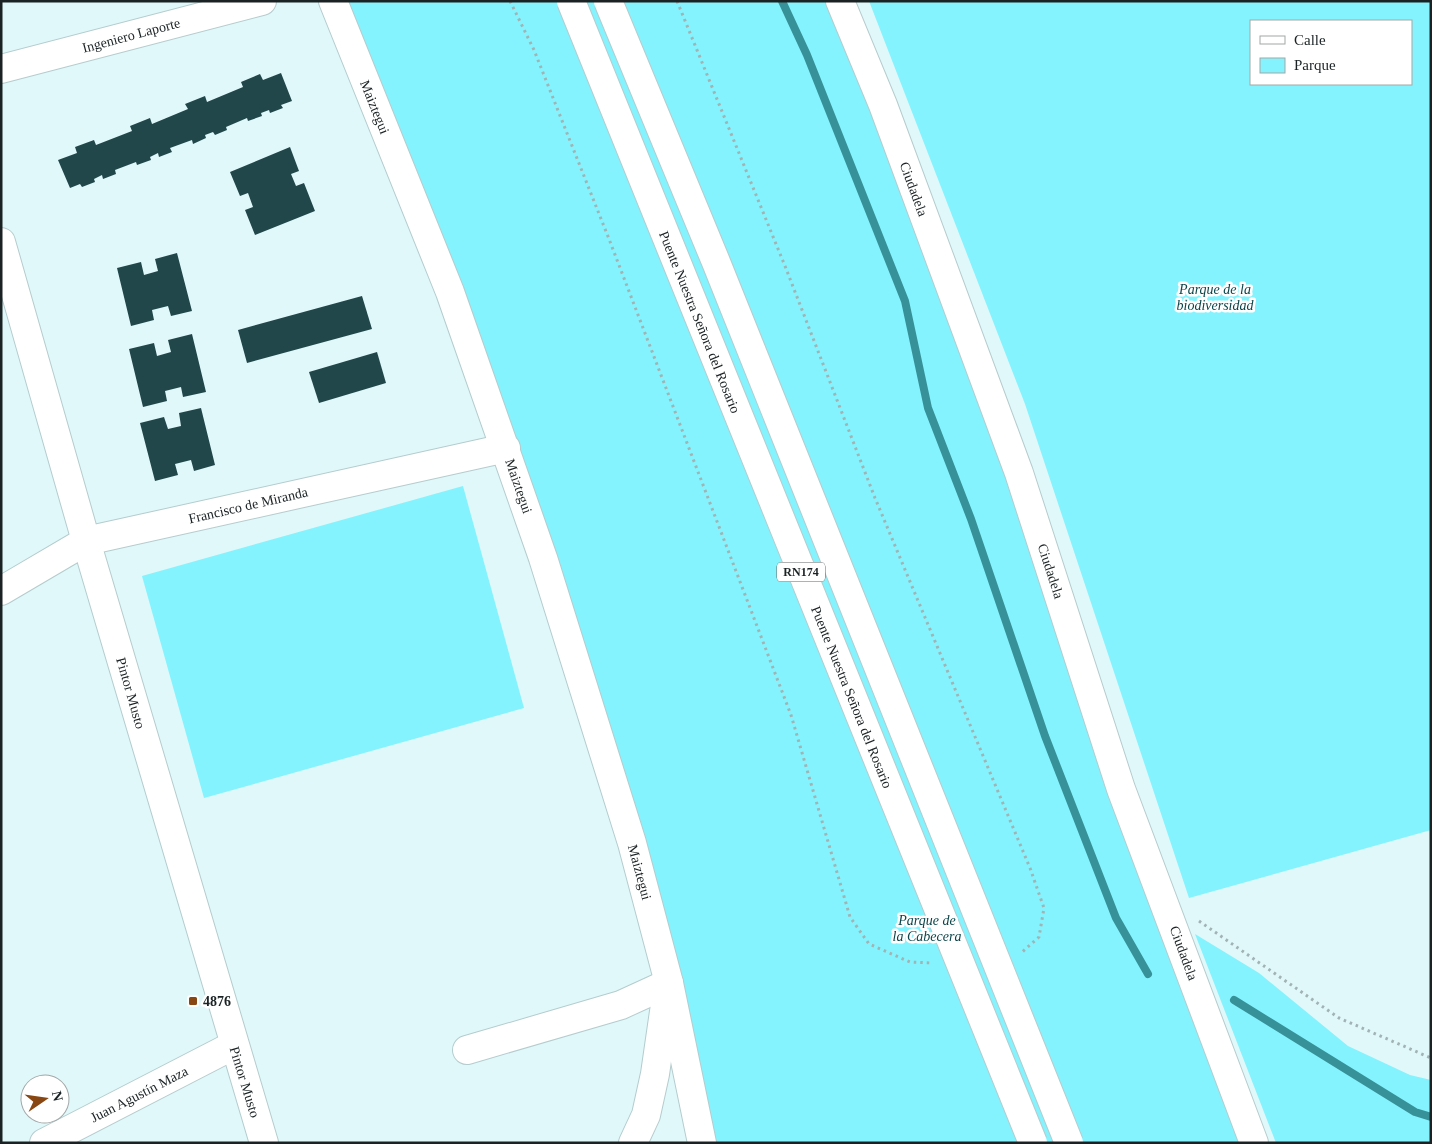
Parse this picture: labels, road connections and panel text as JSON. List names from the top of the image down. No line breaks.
{"streets":{"main road":["Ingeniero Laporte","Maiztegui","Ciudadela","Puente Nuestra Señora del Rosario","Francisco de Miranda","RN174","Pintor Musto","Juan Agustín Maza"]},"crossings":[["Maiztegui","Francisco de Miranda"],["Francisco de Miranda","Pintor Musto"],["Pintor Musto","Juan Agustín Maza"]],"parks":["Parque de la biodiversidad","Parque de la Cabecera"],"places":{"transit":["4876"]},"legend":["Calle","Parque"],"north":"right"}
